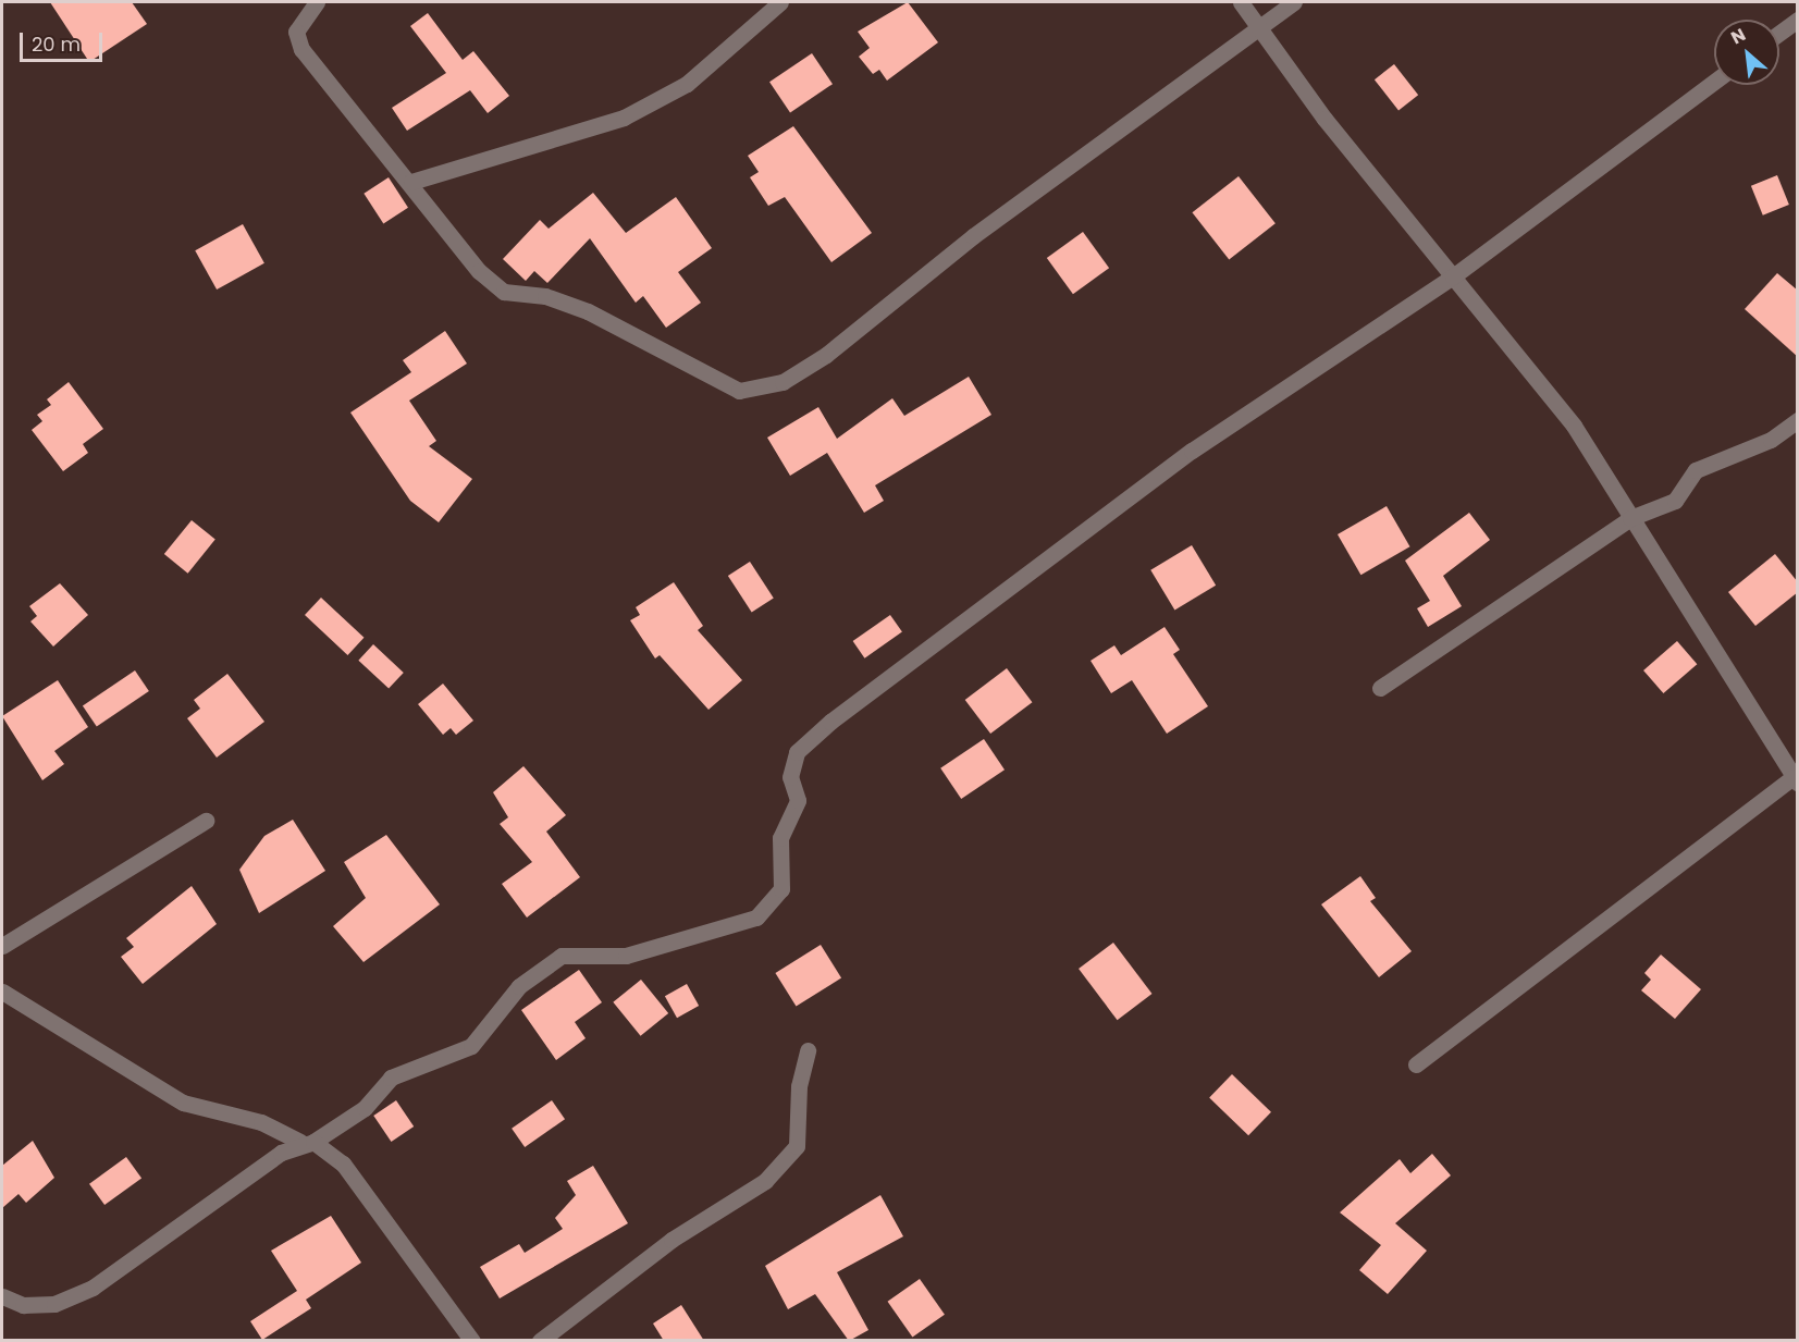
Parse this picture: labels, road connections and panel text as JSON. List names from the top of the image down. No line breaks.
{"scale_bar":"20 m","north":"top left"}
